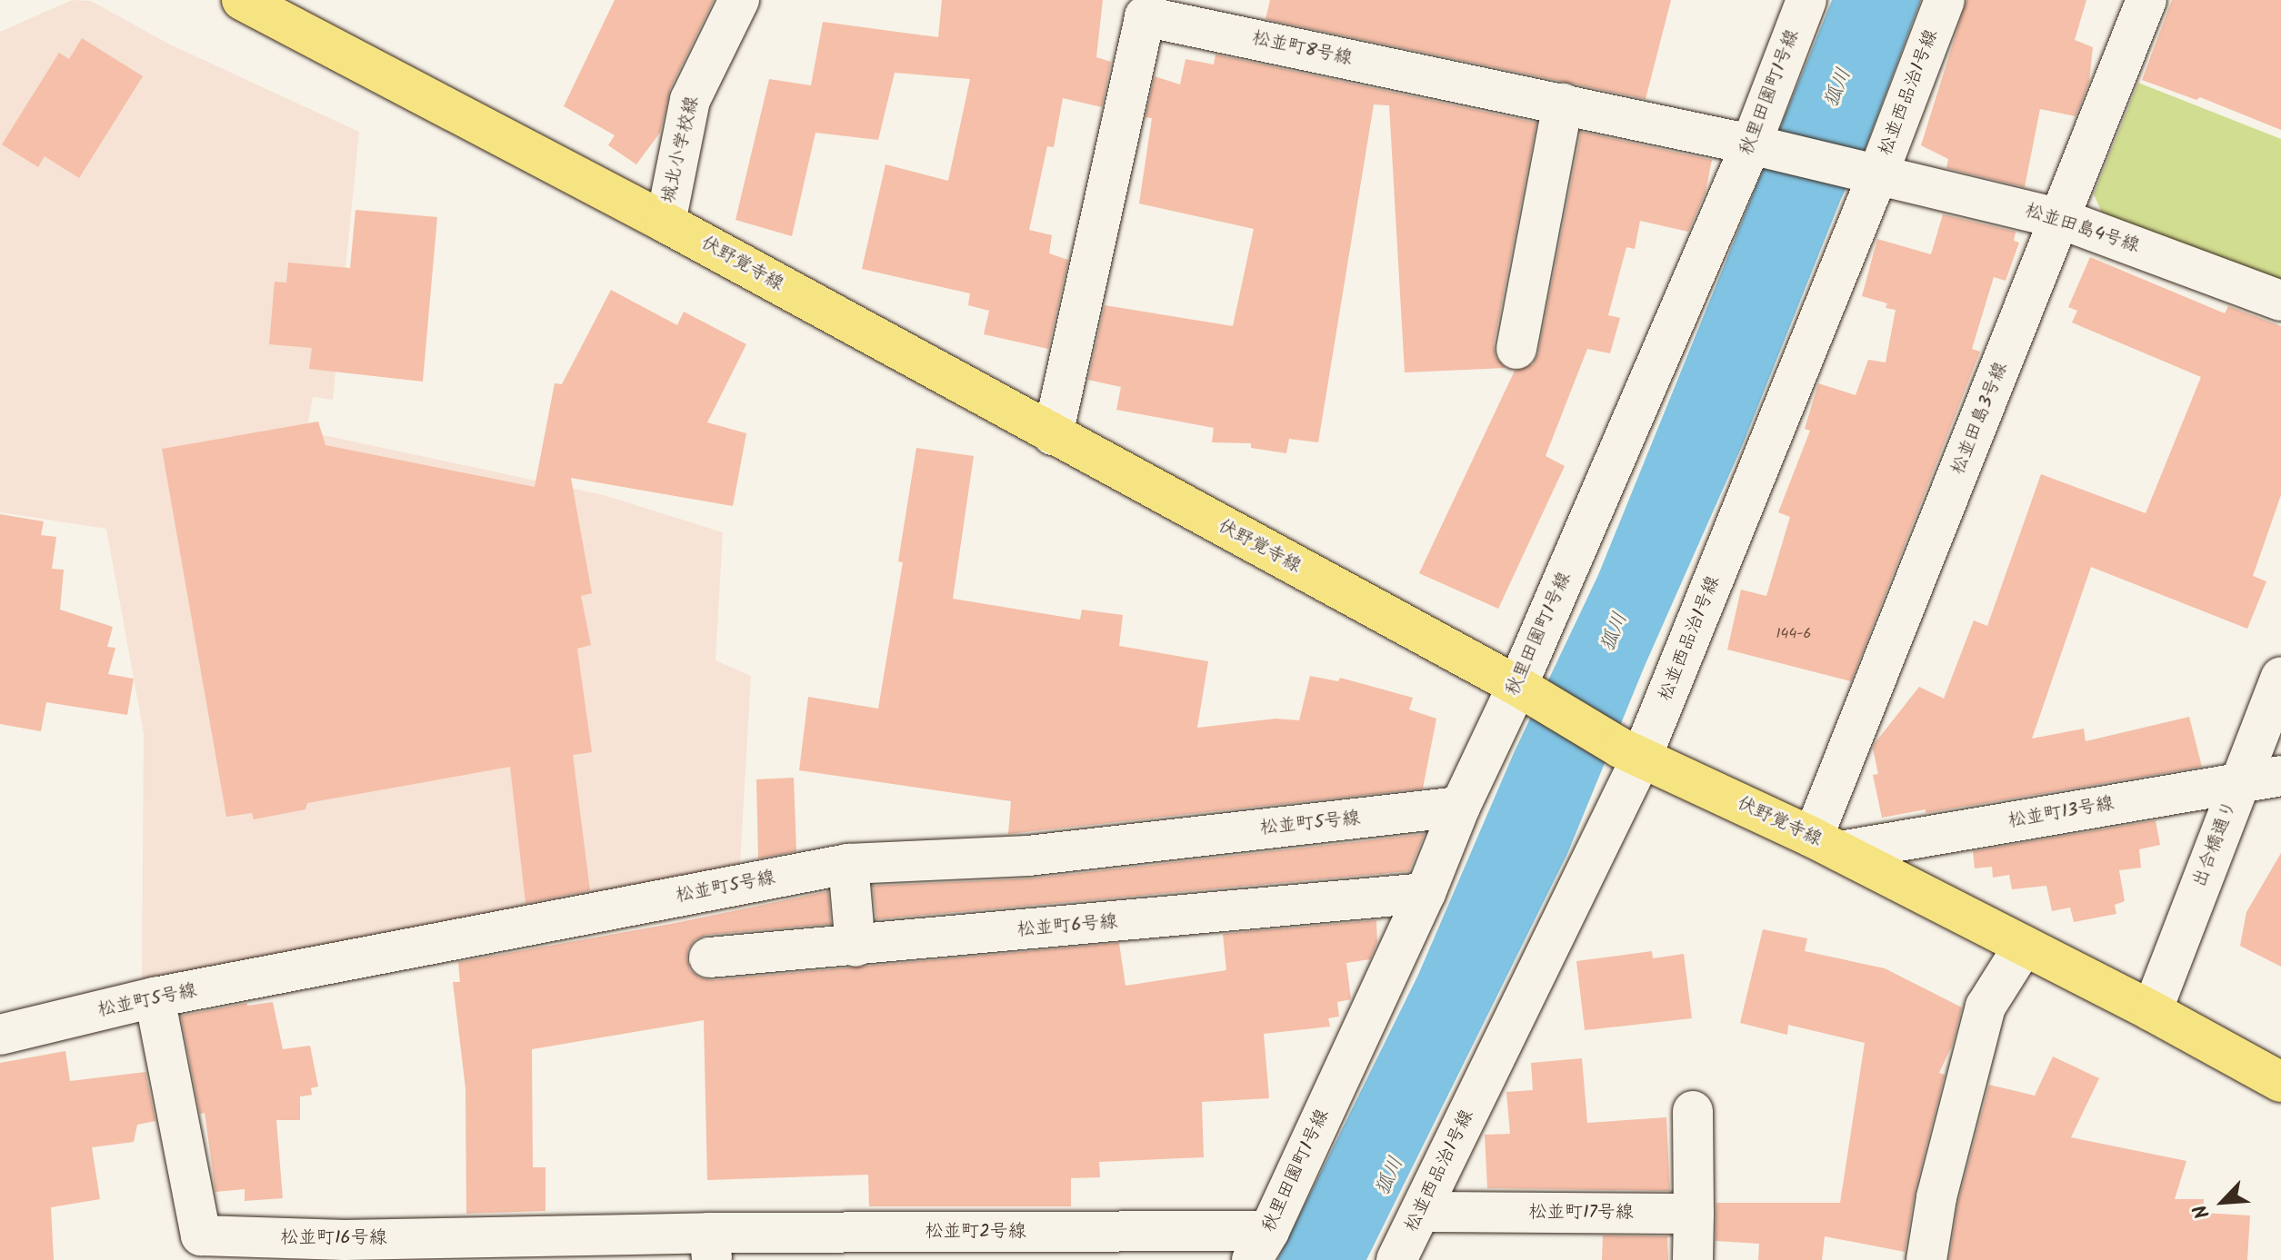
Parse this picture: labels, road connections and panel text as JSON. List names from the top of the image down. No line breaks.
{"streets":{"main road":["伏野覚寺線"],"street":["松並町8号線","秋里田園町1号線","松並西品治1号線","城北小学校線","松並田島4号線","松並田島3号線","松並町13号線","松並町5号線","出合橋通り","松並町6号線","松並町17号線","松並町2号線","松並町16号線"]},"crossings":[["松並町8号線","秋里田園町1号線"],["松並町8号線","松並西品治1号線"],["松並町8号線","松並田島4号線"],["松並町8号線","伏野覚寺線"],["秋里田園町1号線","伏野覚寺線"],["秋里田園町1号線","松並町5号線"],["秋里田園町1号線","松並町6号線"],["秋里田園町1号線","松並町2号線"],["松並西品治1号線","松並田島4号線"],["松並西品治1号線","伏野覚寺線"],["松並西品治1号線","松並町17号線"],["城北小学校線","伏野覚寺線"],["松並田島4号線","松並田島3号線"],["伏野覚寺線","松並田島3号線"],["伏野覚寺線","松並町13号線"],["伏野覚寺線","出合橋通り"],["松並田島3号線","松並町13号線"],["松並町13号線","出合橋通り"],["松並町5号線","松並町16号線"],["松並町2号線","松並町16号線"]],"water":["狐川"],"house_numbers":["144-6"],"north":"bottom left"}
